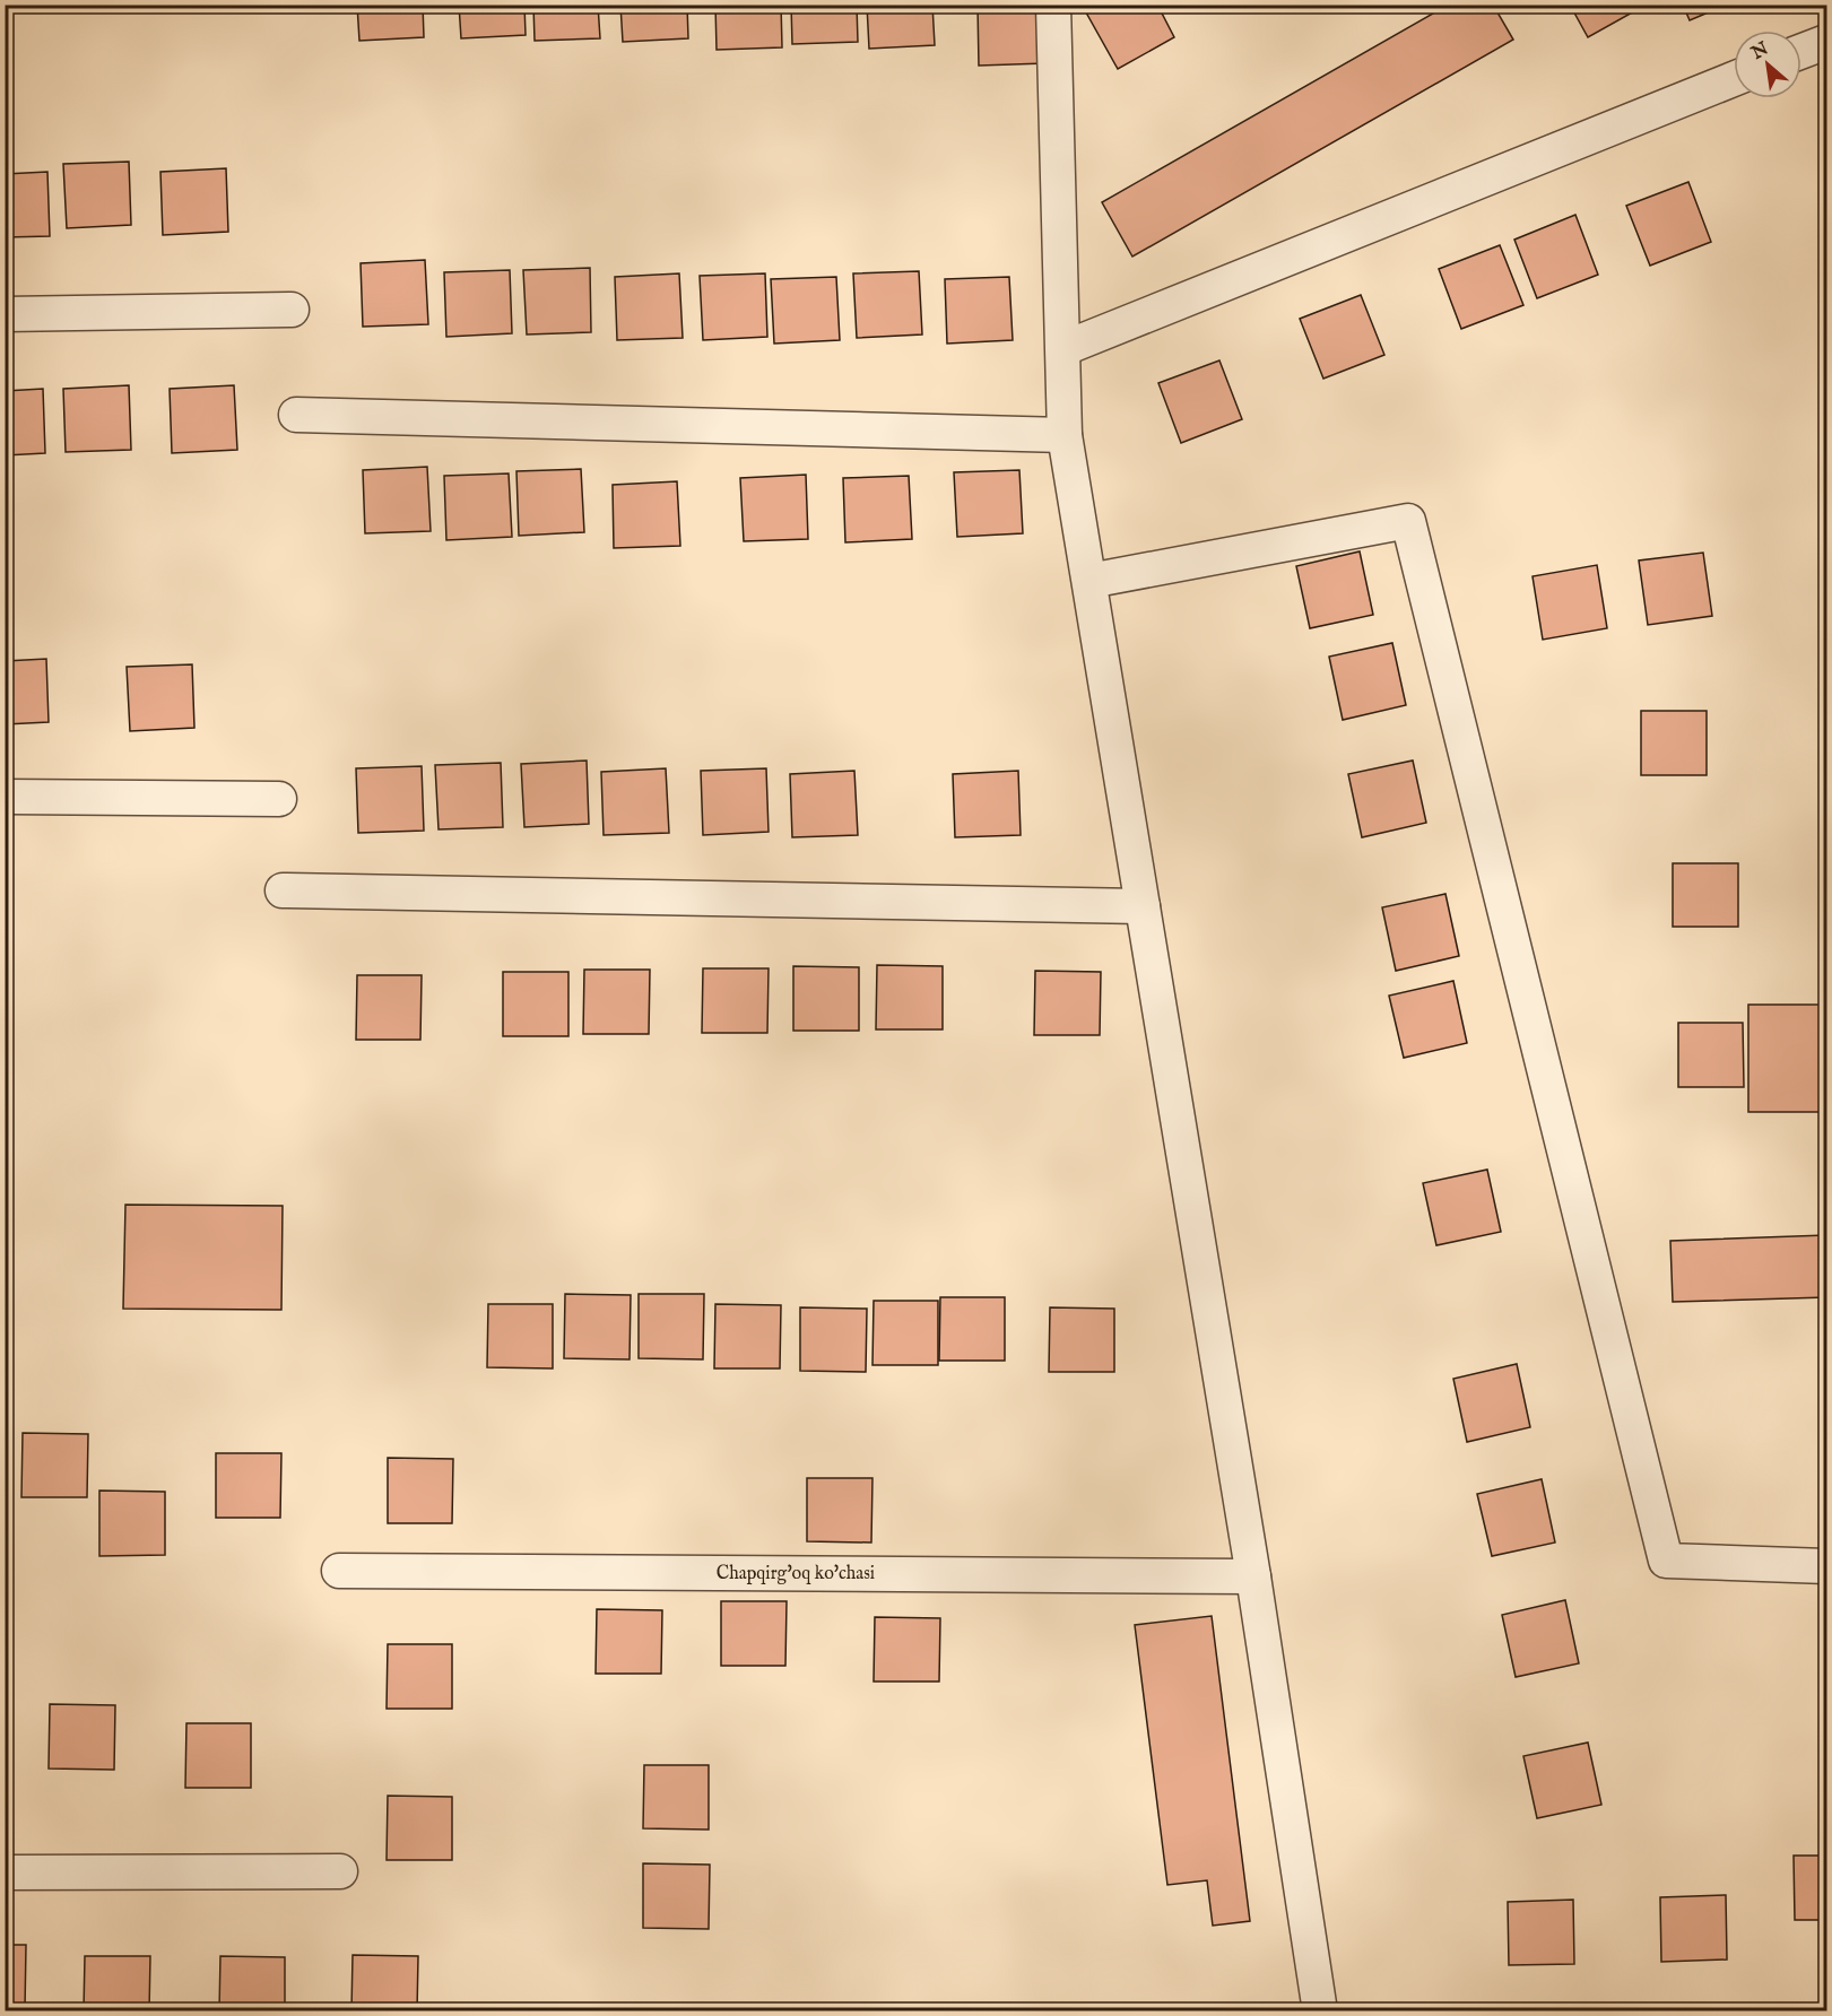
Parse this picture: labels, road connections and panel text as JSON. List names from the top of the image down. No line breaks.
{"streets":{"street":["Chapqirg'oq ko'chasi"]},"north":"top left"}
